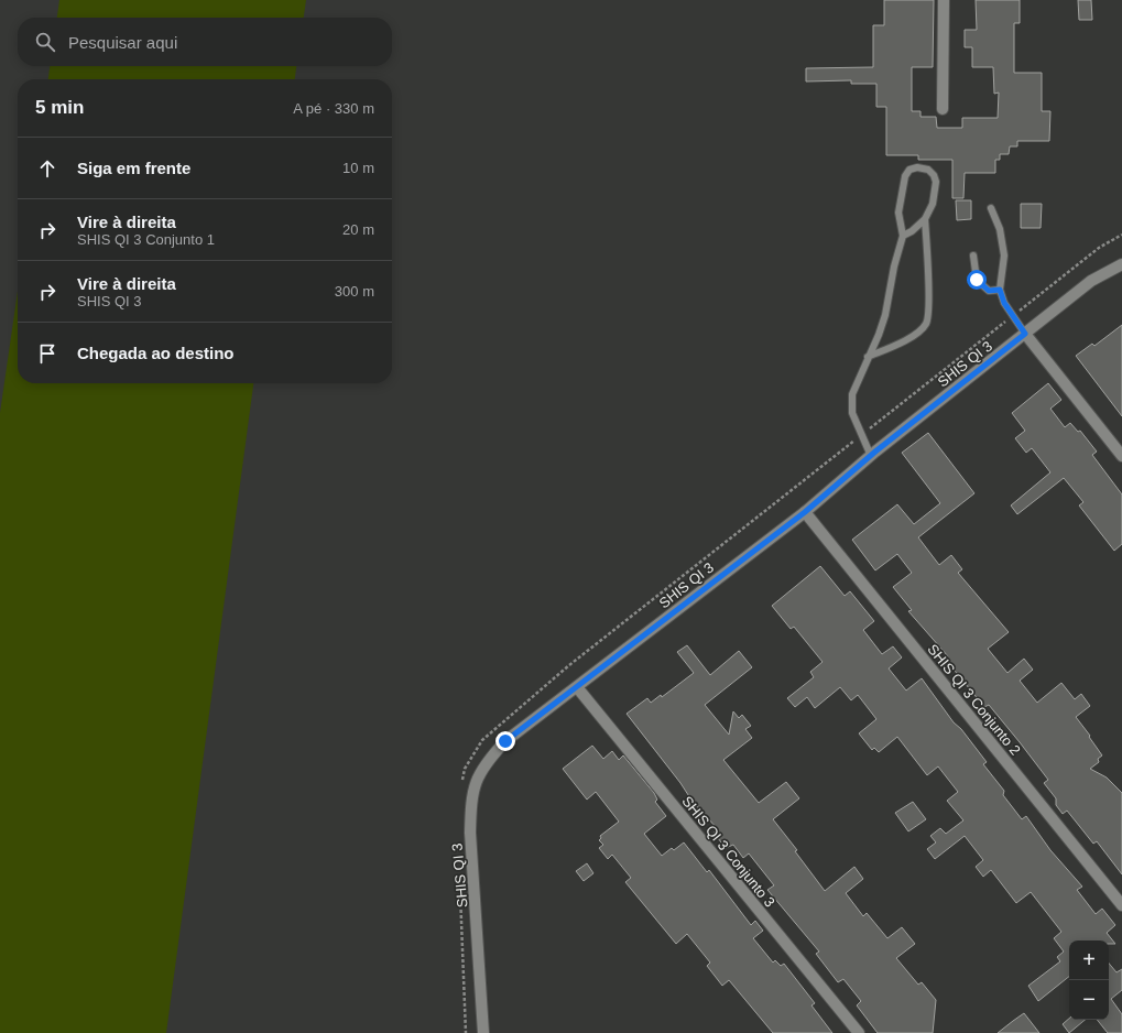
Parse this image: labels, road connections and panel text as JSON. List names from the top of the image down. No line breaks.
{"streets":{"street":["SHIS QI 3","SHIS QI 3 Conjunto 2","SHIS QI 3 Conjunto 3"]},"crossings":[["SHIS QI 3","SHIS QI 3 Conjunto 2"],["SHIS QI 3","SHIS QI 3 Conjunto 3"]],"page":{"search":"Pesquisar aqui","heading":["5 min","A pé · 330 m"],"list":[["Siga em frente","10 m"],["Vire à direita","SHIS QI 3 Conjunto 1","20 m"],["Vire à direita","SHIS QI 3","300 m"],"Chegada ao destino"],"map_buttons":["+","−"]}}
